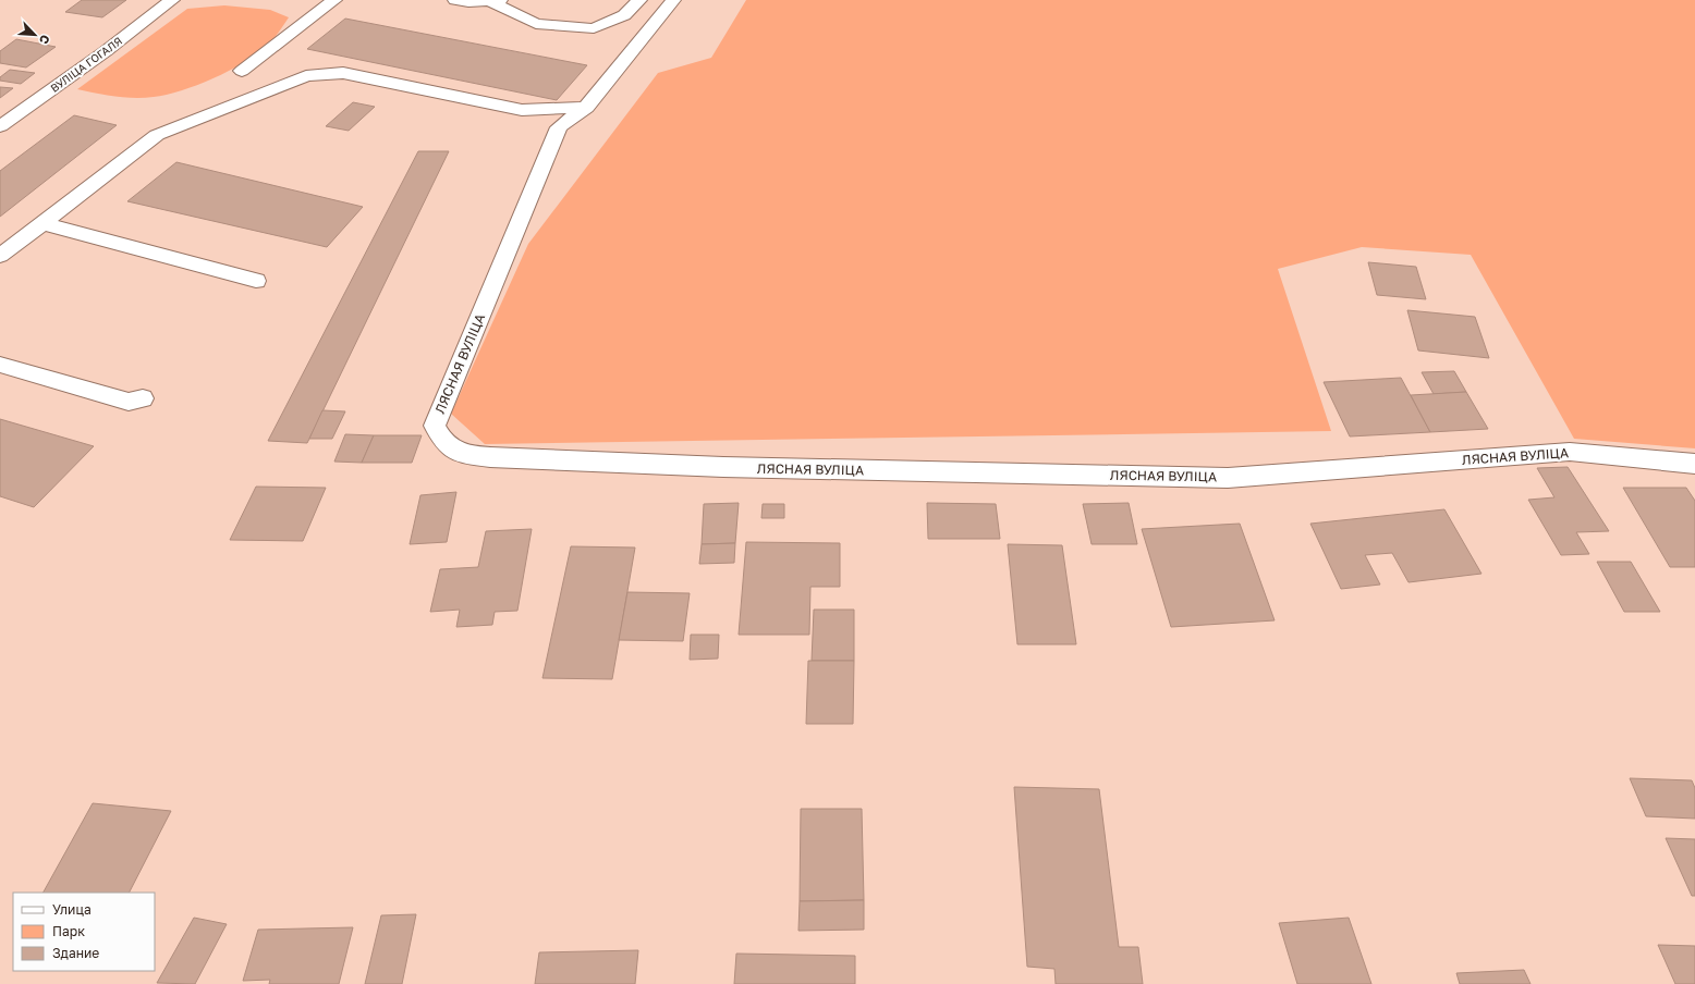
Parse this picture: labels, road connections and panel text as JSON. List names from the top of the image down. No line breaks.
{"streets":{"street":["ВУЛІЦА ГОГАЛЯ","ЛЯСНАЯ ВУЛІЦА"]},"legend":["Улица","Парк","Здание"],"north":"bottom right"}
